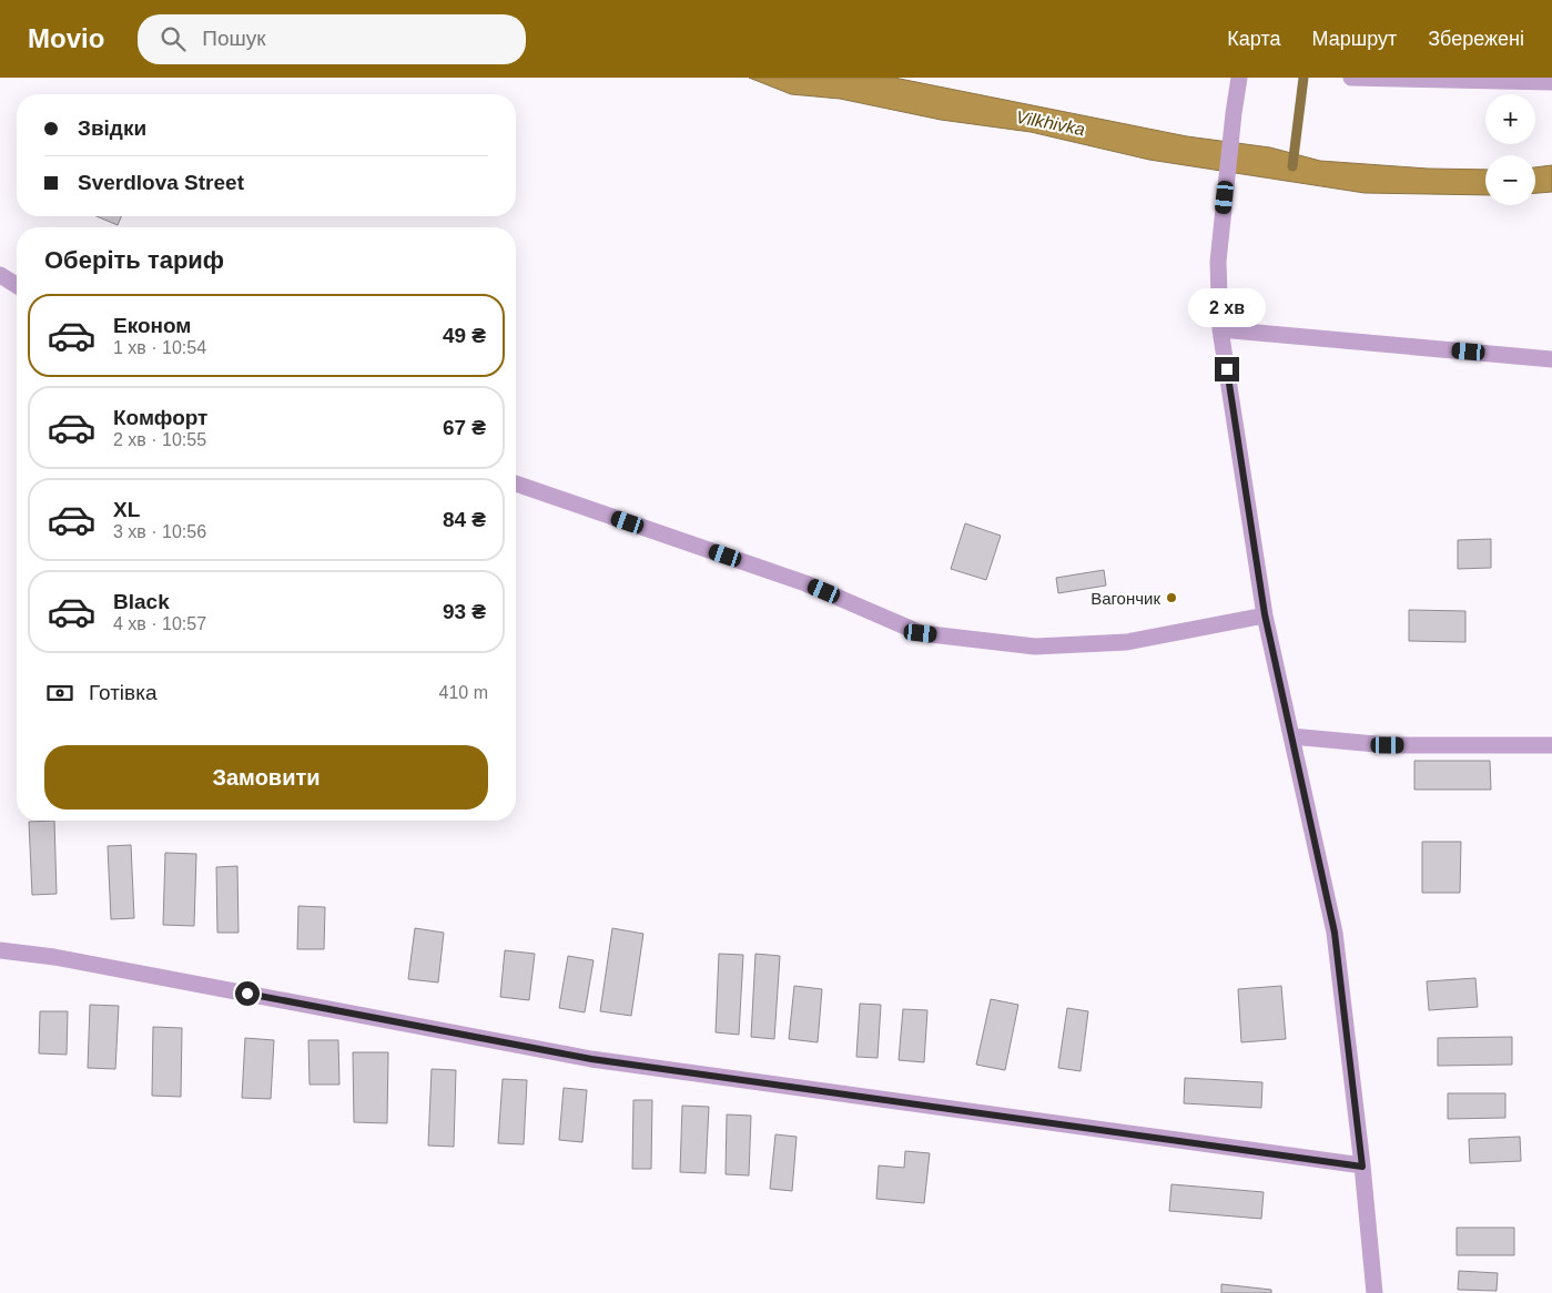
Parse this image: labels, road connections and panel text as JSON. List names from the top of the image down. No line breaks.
{"water":["Vilkhivka"],"places":["Вагончик"],"page":{"header":"Movio","search":"Пошук","nav":["Карта","Маршрут","Збережені"],"map_buttons":["+","−"],"banner":["Звідки","Sverdlova Street"],"heading":"Оберіть тариф","bubble":"2 хв","list":[{"name":"Економ","note":"1 хв · 10:54","value":"49 ₴"},{"name":"Комфорт","note":"2 хв · 10:55","value":"67 ₴"},{"name":"XL","note":"3 хв · 10:56","value":"84 ₴"},{"name":"Black","note":"4 хв · 10:57","value":"93 ₴"}],"pay":["Готівка","410 m"],"buttons":"Замовити"}}
